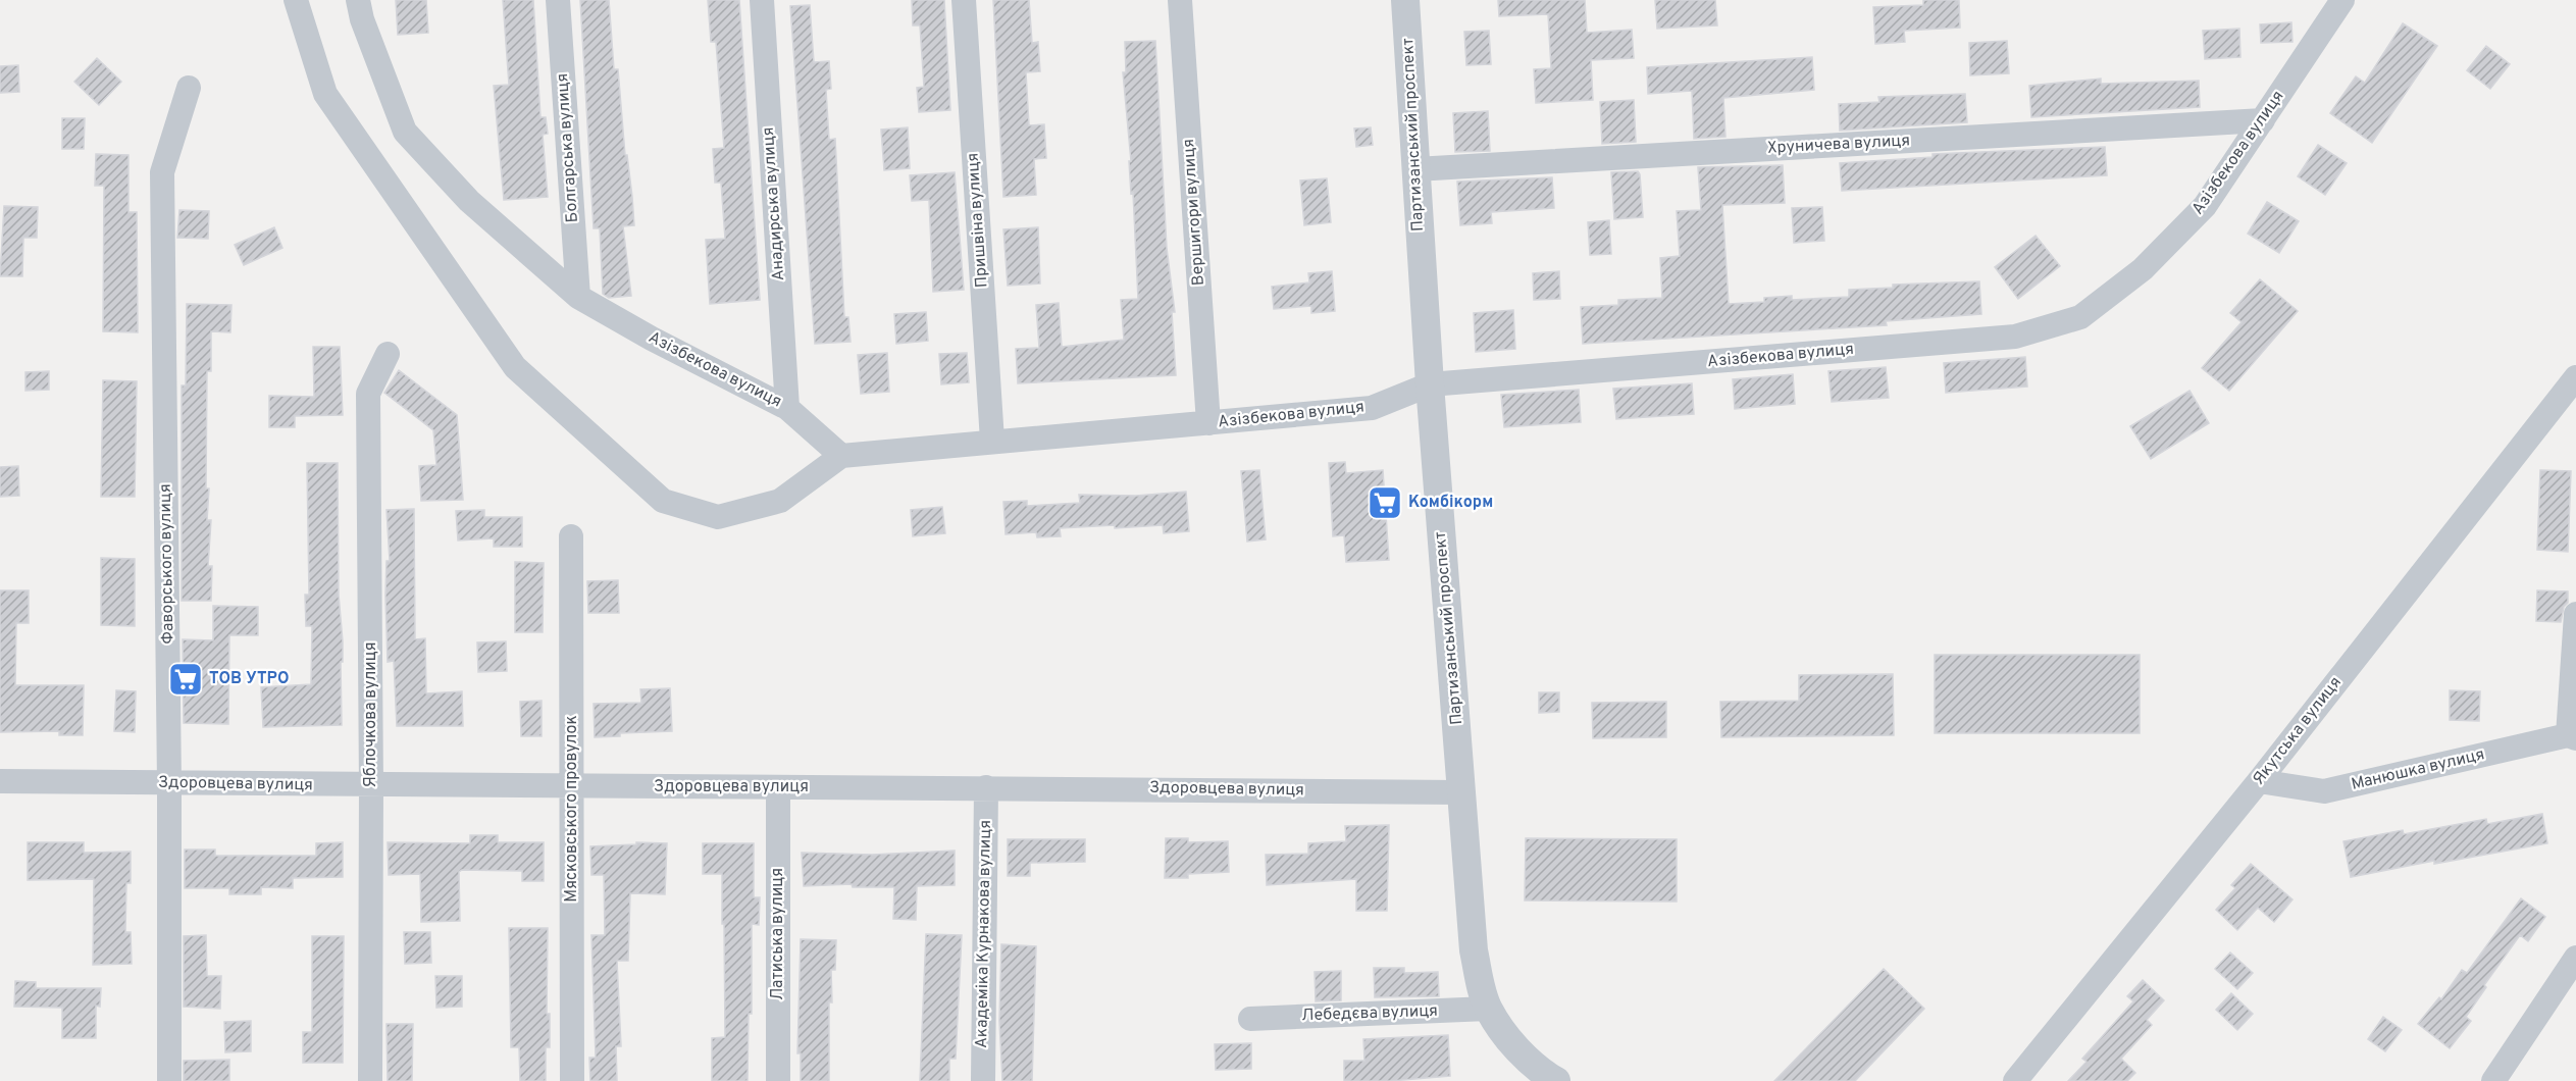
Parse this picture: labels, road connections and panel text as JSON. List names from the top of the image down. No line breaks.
{"streets":{"street":["Партизанський проспект","Хруничева вулиця","Болгарська вулиця","Азізбекова вулиця","Анадирська вулиця","Вершигори вулиця","Пришвіна вулиця","Фаворського вулиця","Яблочкова вулиця","Якутська вулиця","Манюшка вулиця","Здоровцева вулиця","Мясковського провулок","Латиська вулиця","Академіка Курнакова вулиця","Лебедєва вулиця"]},"crossings":[["Партизанський проспект","Хруничева вулиця"],["Партизанський проспект","Азізбекова вулиця"],["Партизанський проспект","Здоровцева вулиця"],["Партизанський проспект","Лебедєва вулиця"],["Хруничева вулиця","Азізбекова вулиця"],["Болгарська вулиця","Азізбекова вулиця"],["Азізбекова вулиця","Анадирська вулиця"],["Азізбекова вулиця","Вершигори вулиця"],["Азізбекова вулиця","Пришвіна вулиця"],["Фаворського вулиця","Здоровцева вулиця"],["Яблочкова вулиця","Здоровцева вулиця"],["Якутська вулиця","Манюшка вулиця"],["Здоровцева вулиця","Мясковського провулок"],["Здоровцева вулиця","Латиська вулиця"],["Здоровцева вулиця","Академіка Курнакова вулиця"]],"places":{"supermarket":["Комбікорм","ТОВ УТРО"]}}
